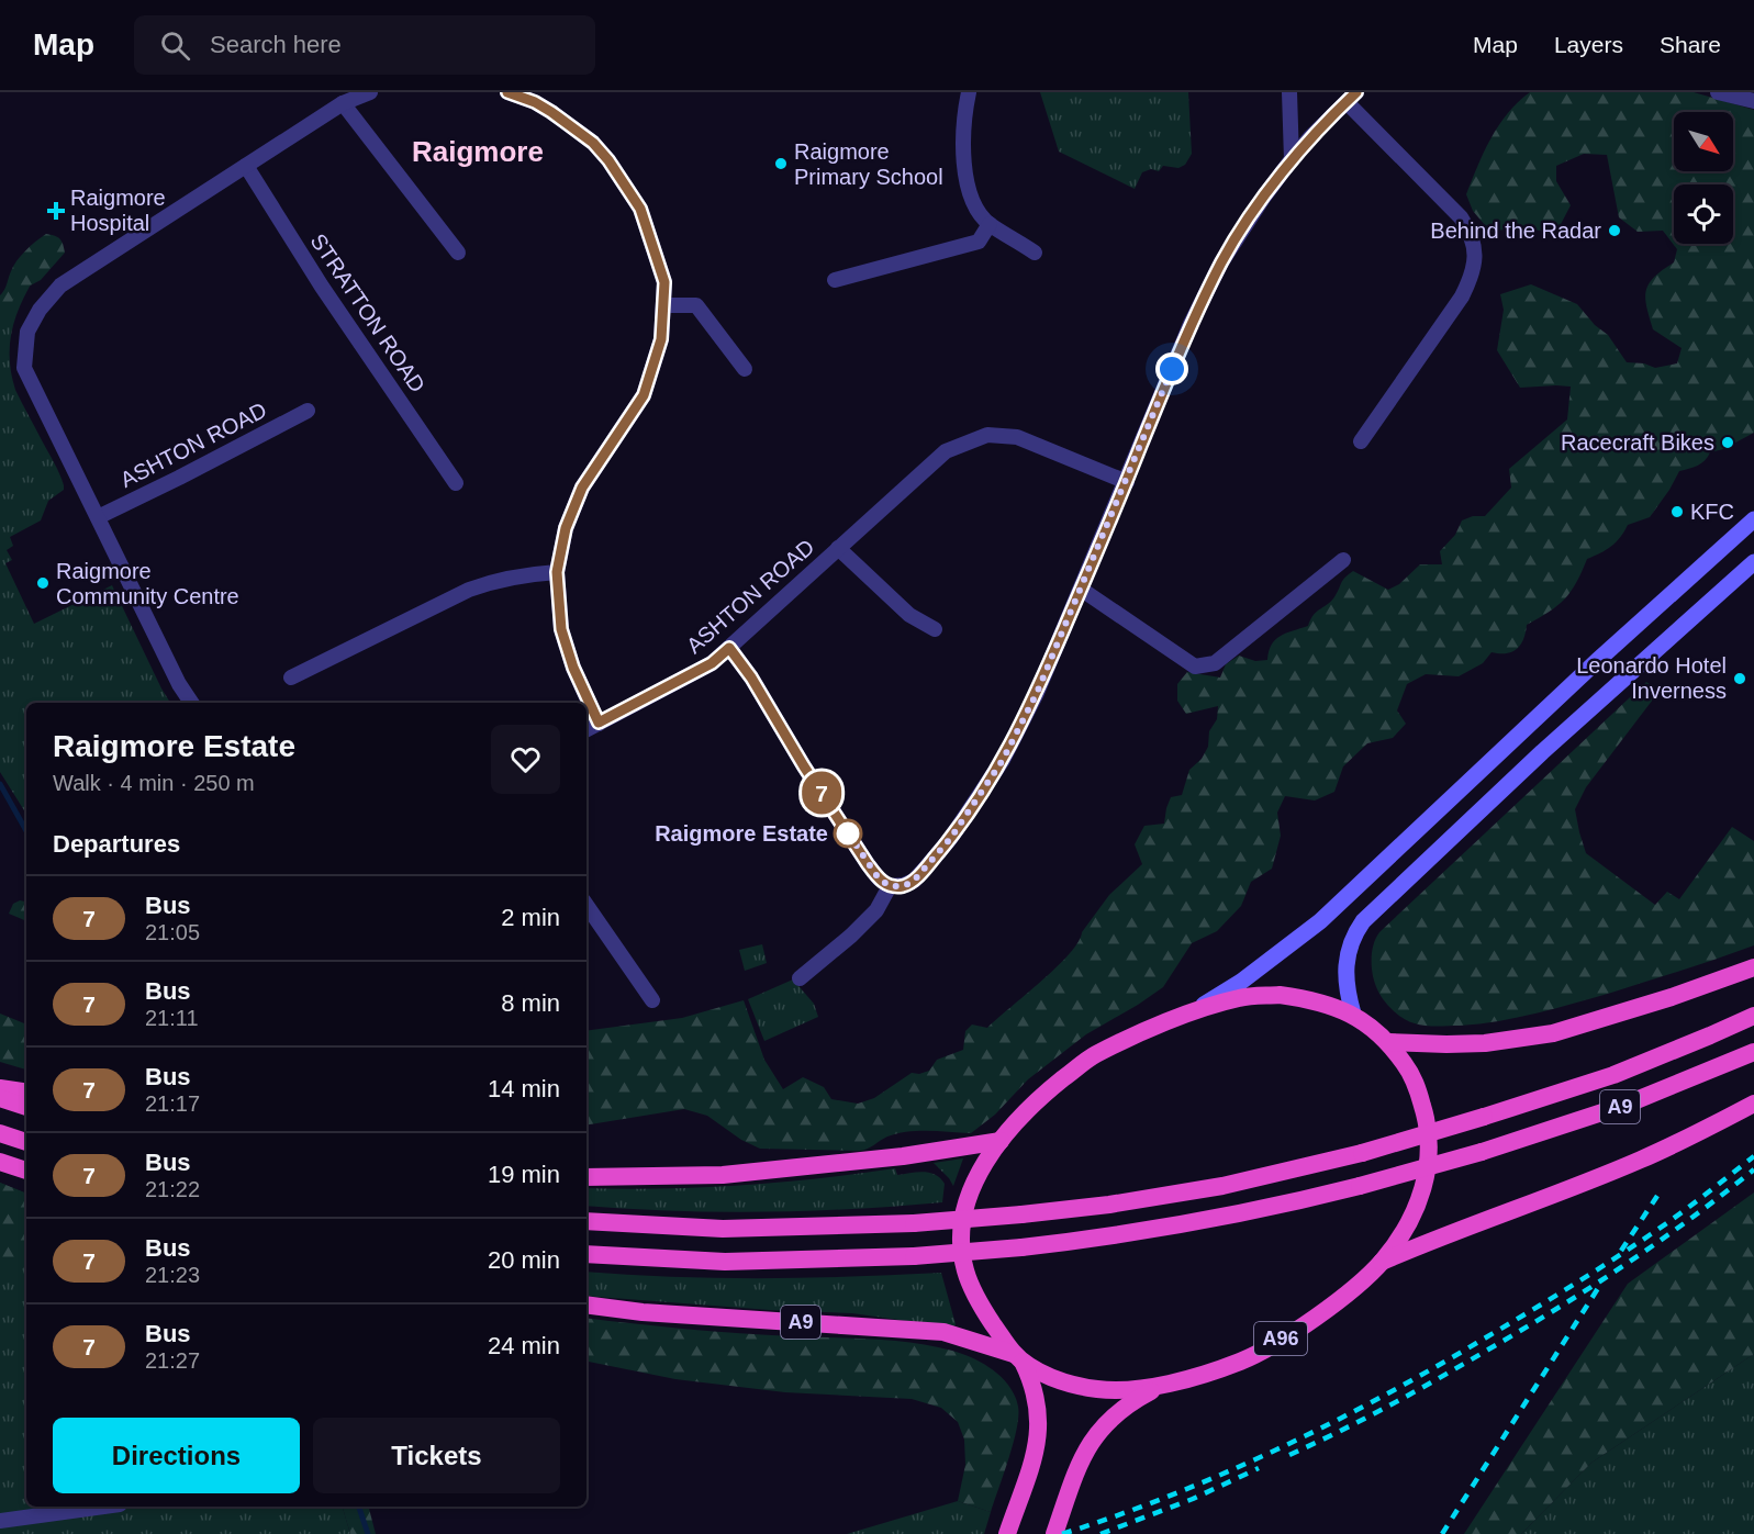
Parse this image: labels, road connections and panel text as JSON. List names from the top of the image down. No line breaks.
{"streets":{"highway":["A9","A96"],"street":["STRATTON ROAD","ASHTON ROAD"]},"crossings":[["A9","A96"]],"districts":["Raigmore"],"places":{"other":["Raigmore Primary School","Behind the Radar","Racecraft Bikes","KFC","Raigmore Community Centre","Leonardo Hotel Inverness","Raigmore Estate"],"health":["Raigmore Hospital"]},"lines":["bus line 7"],"north":"bottom right","page":{"header":"Map","search":"Search here","nav":["Map","Layers","Share"],"on_map":"7","heading":[["Raigmore Estate","Walk · 4 min · 250 m"],"Departures"],"list":[{"mark":"7","name":"Bus","note":"21:05","value":"2 min"},{"mark":"7","name":"Bus","note":"21:11","value":"8 min"},{"mark":"7","name":"Bus","note":"21:17","value":"14 min"},{"mark":"7","name":"Bus","note":"21:22","value":"19 min"},{"mark":"7","name":"Bus","note":"21:23","value":"20 min"},{"mark":"7","name":"Bus","note":"21:27","value":"24 min"}],"buttons":["Directions","Tickets"]}}
